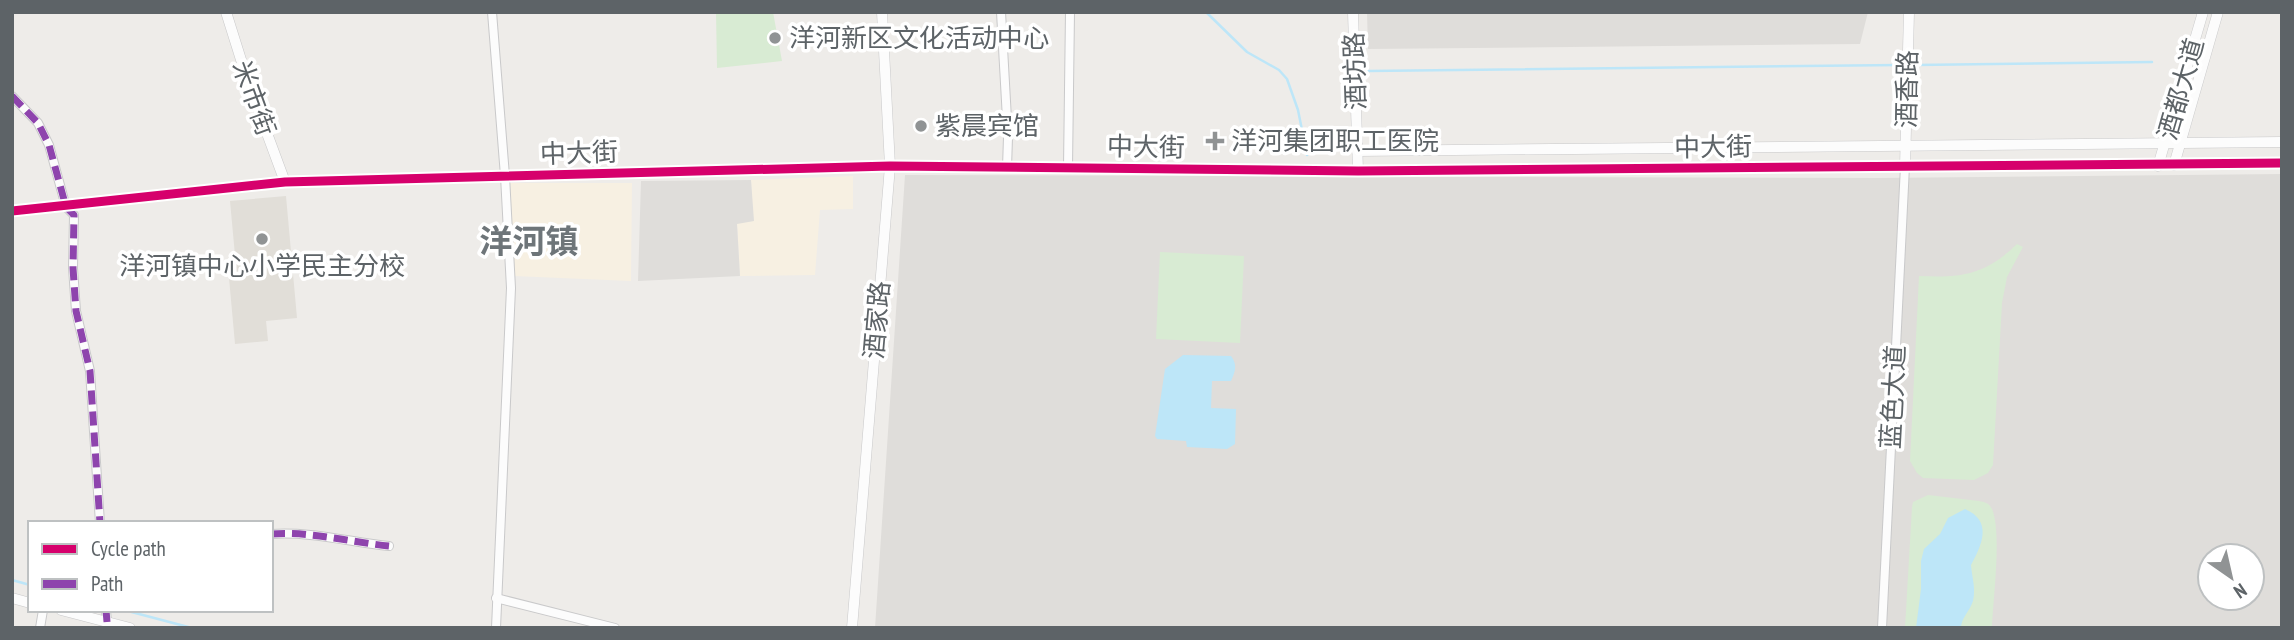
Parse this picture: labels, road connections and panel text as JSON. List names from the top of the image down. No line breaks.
{"streets":{"street":["酒坊路","酒香路","酒都大道","米市街","中大街","酒家路","蓝色大道"]},"crossings":[["酒坊路","中大街"],["酒香路","中大街"],["酒香路","蓝色大道"],["酒都大道","中大街"],["米市街","中大街"],["中大街","酒家路"],["中大街","蓝色大道"]],"districts":["洋河镇"],"places":{"other":["洋河新区文化活动中心","紫晨宾馆","洋河镇中心小学民主分校"],"health":["洋河集团职工医院"]},"legend":["Cycle path","Path"],"north":"bottom right"}
